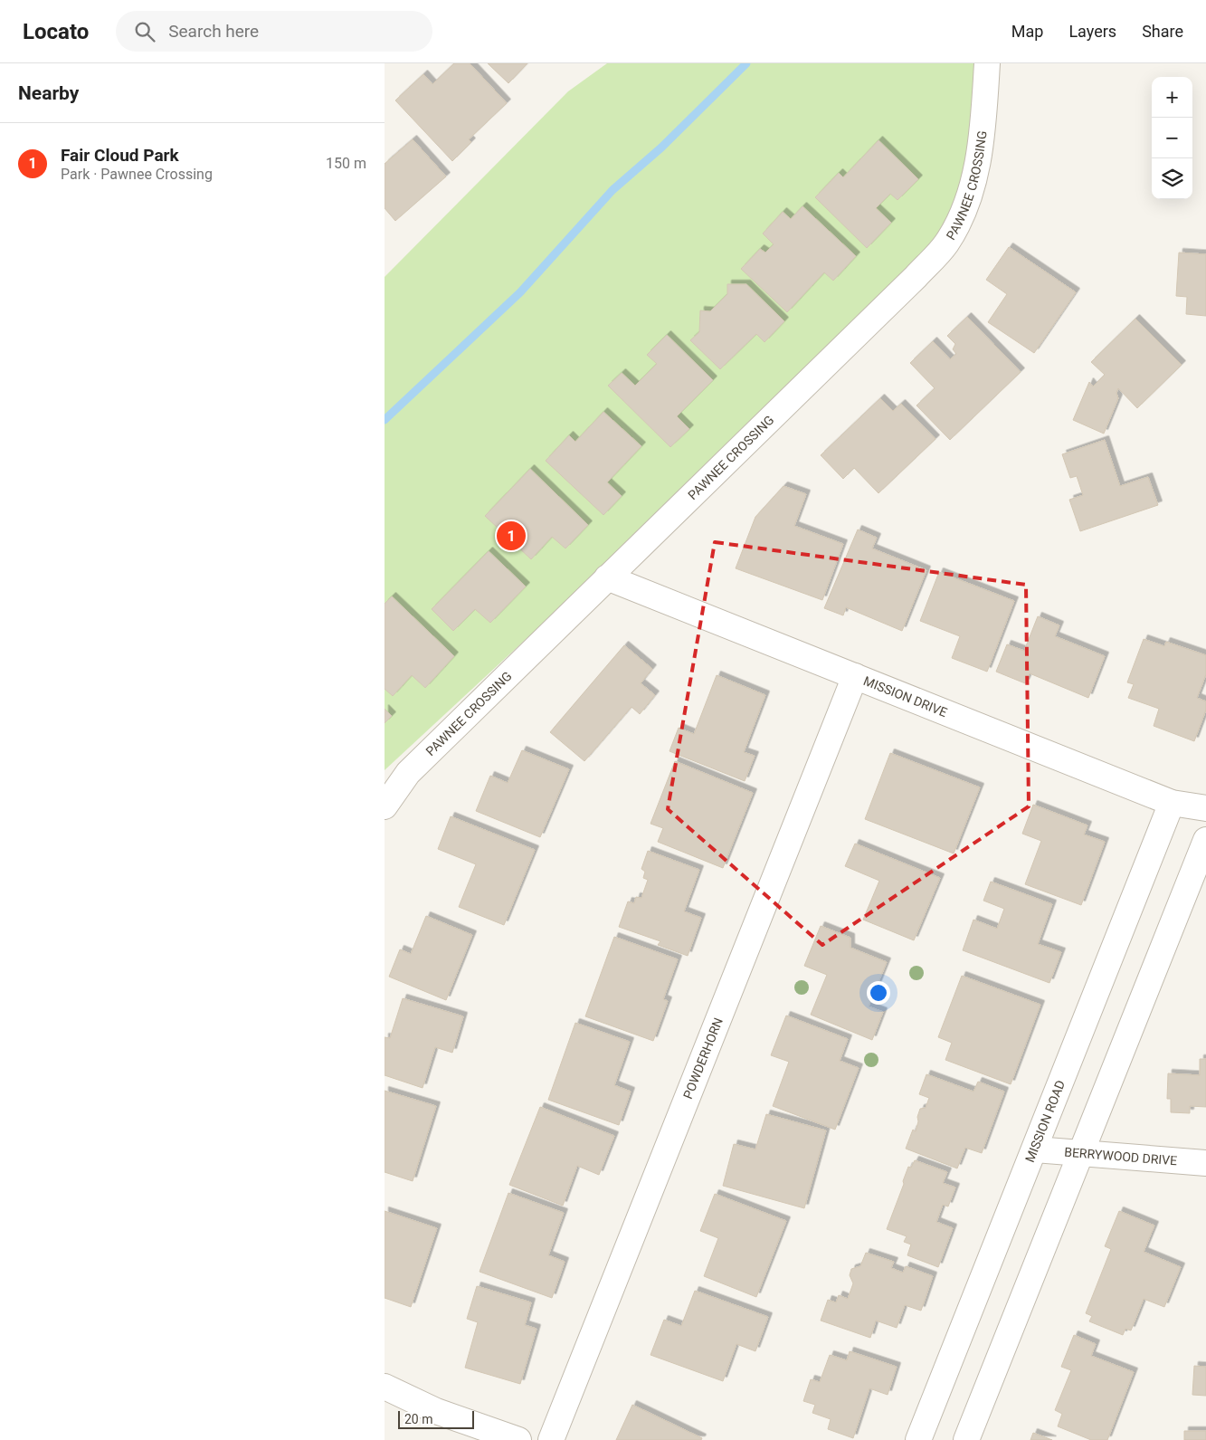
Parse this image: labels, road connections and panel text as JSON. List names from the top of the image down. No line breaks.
{"streets":{"street":["PAWNEE CROSSING","MISSION DRIVE","POWDERHORN","MISSION ROAD","BERRYWOOD DRIVE"]},"crossings":[["PAWNEE CROSSING","MISSION DRIVE"],["MISSION DRIVE","POWDERHORN"],["MISSION DRIVE","MISSION ROAD"],["MISSION ROAD","BERRYWOOD DRIVE"]],"scale_bar":"20 m","page":{"header":"Locato","search":"Search here","nav":["Map","Layers","Share"],"heading":"Nearby","map_buttons":["+","−"],"list":[{"mark":"1","name":"Fair Cloud Park","note":"Park · Pawnee Crossing","value":"150 m"}],"pins":"1","scale":"20 m"}}
